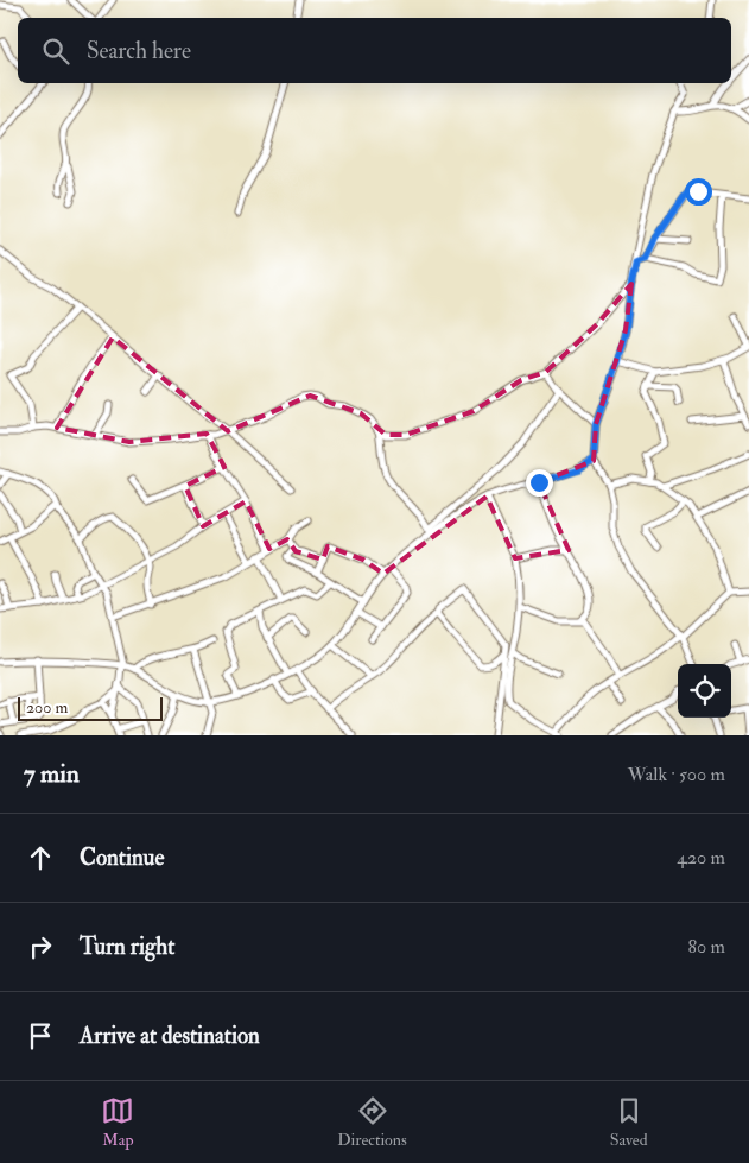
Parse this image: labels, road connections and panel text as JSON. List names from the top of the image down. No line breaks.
{"scale_bar":"200 m","page":{"search":"Search here","scale":"200 m","heading":["7 min","Walk · 500 m"],"list":[["Continue","420 m"],["Turn right","80 m"],"Arrive at destination"],"nav":["Map","Directions","Saved"]}}
